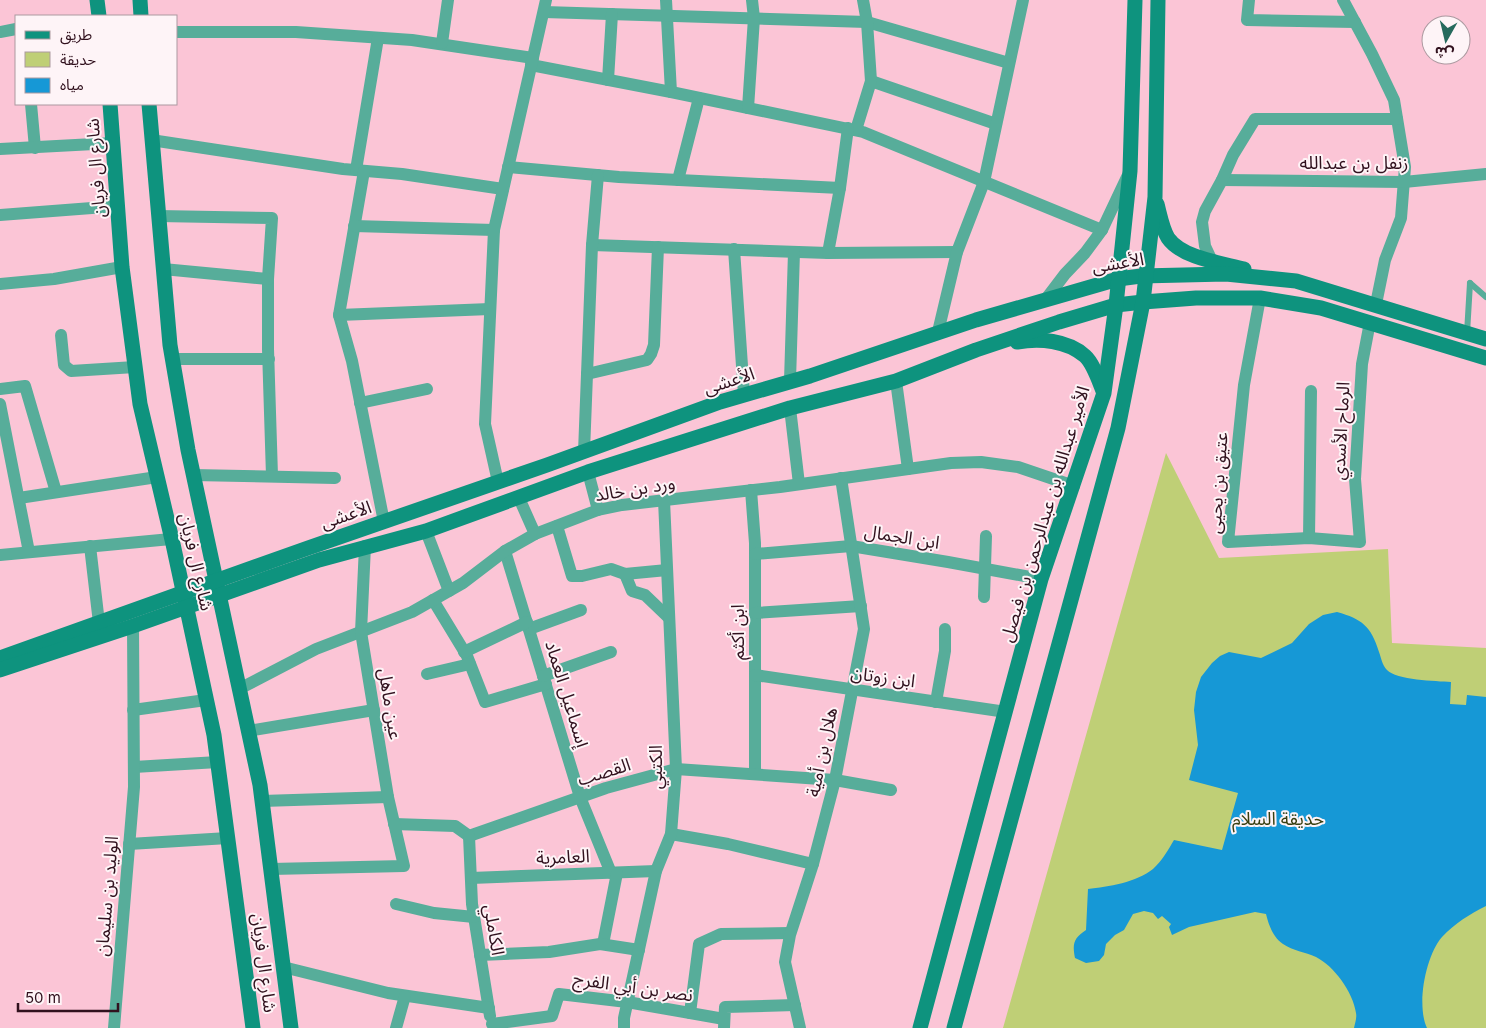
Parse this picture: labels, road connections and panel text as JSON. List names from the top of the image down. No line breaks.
{"streets":{"main road":["شارع ال فريان","الأعشى","الأمير عبدالله بن عبدالرحمن بن فيصل"],"street":["زنفل بن عبدالله","الرماح الأسدي","عتيق بن يحيى","ورد بن خالد","ابن الجمال","ابن أكثم","ابن زوتان","إسماعيل العماد","عين ماهل","هلال بن أمية","الكتبي","القصب","العامرية","الوليد بن سليمان","الكاملي","نصر بن أبي الفرج"]},"crossings":[["شارع ال فريان","الأعشى"],["شارع ال فريان","ورد بن خالد"],["شارع ال فريان","عين ماهل"],["الأعشى","الرماح الأسدي"],["الأعشى","عتيق بن يحيى"],["الأعشى","الأمير عبدالله بن عبدالرحمن بن فيصل"],["الأعشى","عين ماهل"],["الأعشى","الوليد بن سليمان"],["الرماح الأسدي","عتيق بن يحيى"],["ورد بن خالد","الأمير عبدالله بن عبدالرحمن بن فيصل"],["ورد بن خالد","ابن أكثم"],["ورد بن خالد","إسماعيل العماد"],["ورد بن خالد","عين ماهل"],["ورد بن خالد","هلال بن أمية"],["ورد بن خالد","الكتبي"],["الأمير عبدالله بن عبدالرحمن بن فيصل","ابن الجمال"],["الأمير عبدالله بن عبدالرحمن بن فيصل","ابن زوتان"],["ابن الجمال","ابن أكثم"],["ابن الجمال","هلال بن أمية"],["ابن أكثم","ابن زوتان"],["ابن أكثم","القصب"],["ابن زوتان","هلال بن أمية"],["إسماعيل العماد","القصب"],["إسماعيل العماد","العامرية"],["هلال بن أمية","القصب"],["الكتبي","القصب"],["الكتبي","العامرية"],["الكتبي","نصر بن أبي الفرج"],["القصب","الكاملي"],["العامرية","الكاملي"],["الكاملي","نصر بن أبي الفرج"]],"parks":["حديقة السلام"],"legend":["طريق","حديقة","مياه"],"scale_bar":"50 m","north":"bottom"}
